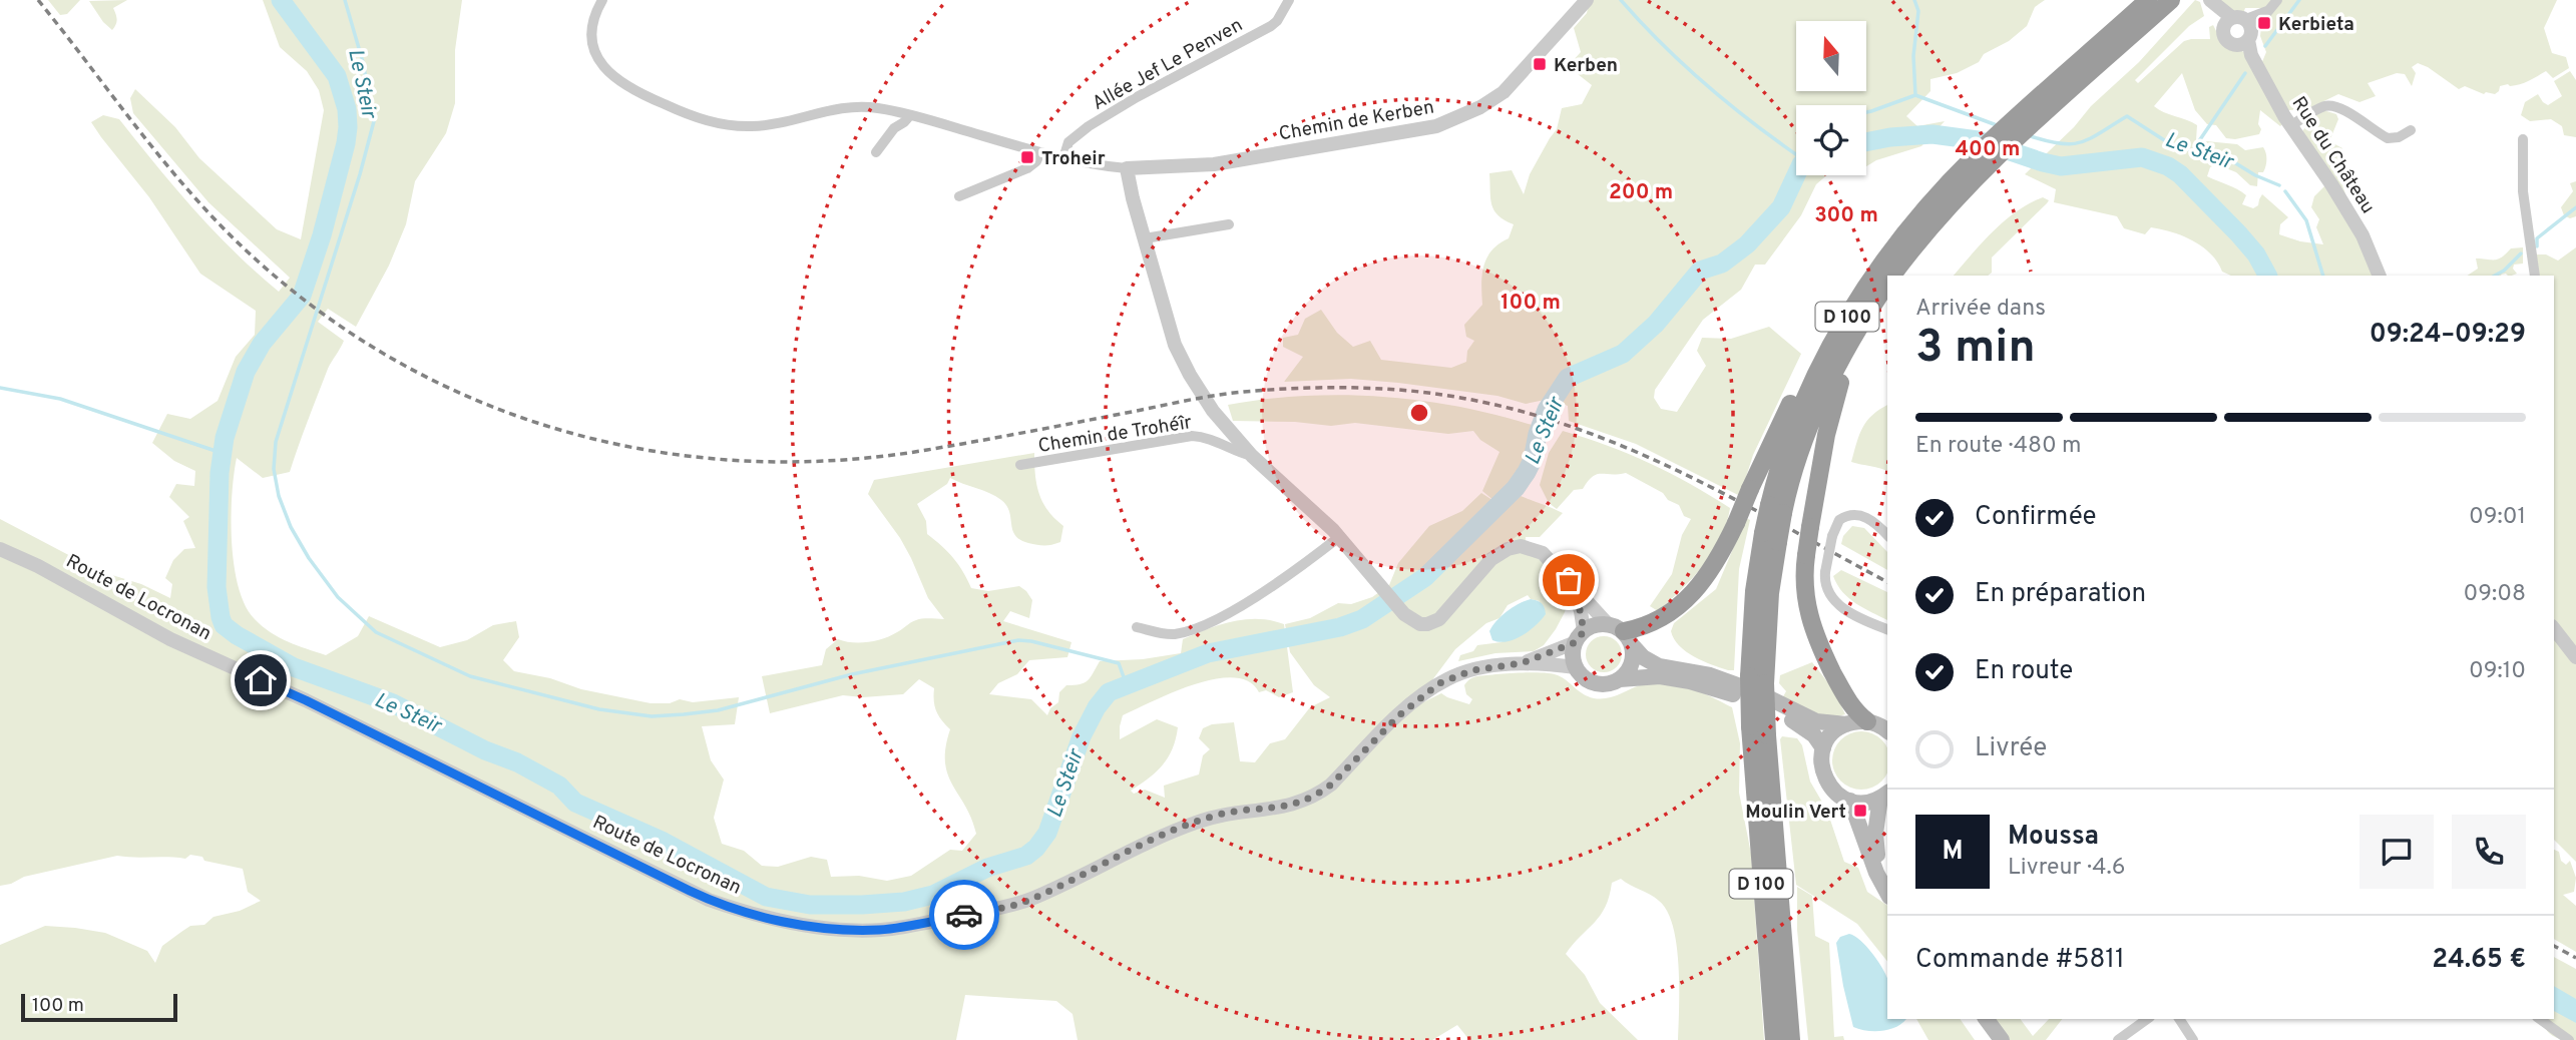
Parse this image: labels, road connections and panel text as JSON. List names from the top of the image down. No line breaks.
{"streets":{"highway":["D 100"],"street":["Allée Jef Le Penven","Chemin de Kerben","Rue du Château","Chemin de Trohéîr","Route de Locronan"]},"crossings":[["D 100","Route de Locronan"]],"water":["Le Steir"],"places":{"transit":["Kerbieta","Kerben","Troheir","Moulin Vert"]},"scale_bar":"100 m","north":"top","page":{"heading":["3 min","Arrivée dans","09:24–09:29"],"panel":["Moussa","Livreur · 4.6","Commande #5811","24.65 €"],"bar":"En route · 480 m","list":[["Confirmée","09:01"],["En préparation","09:08"],["En route","09:10"],"Livrée"],"round":"M","scale":"100 m"},"rings":["400 m","200 m","300 m","100 m"]}
